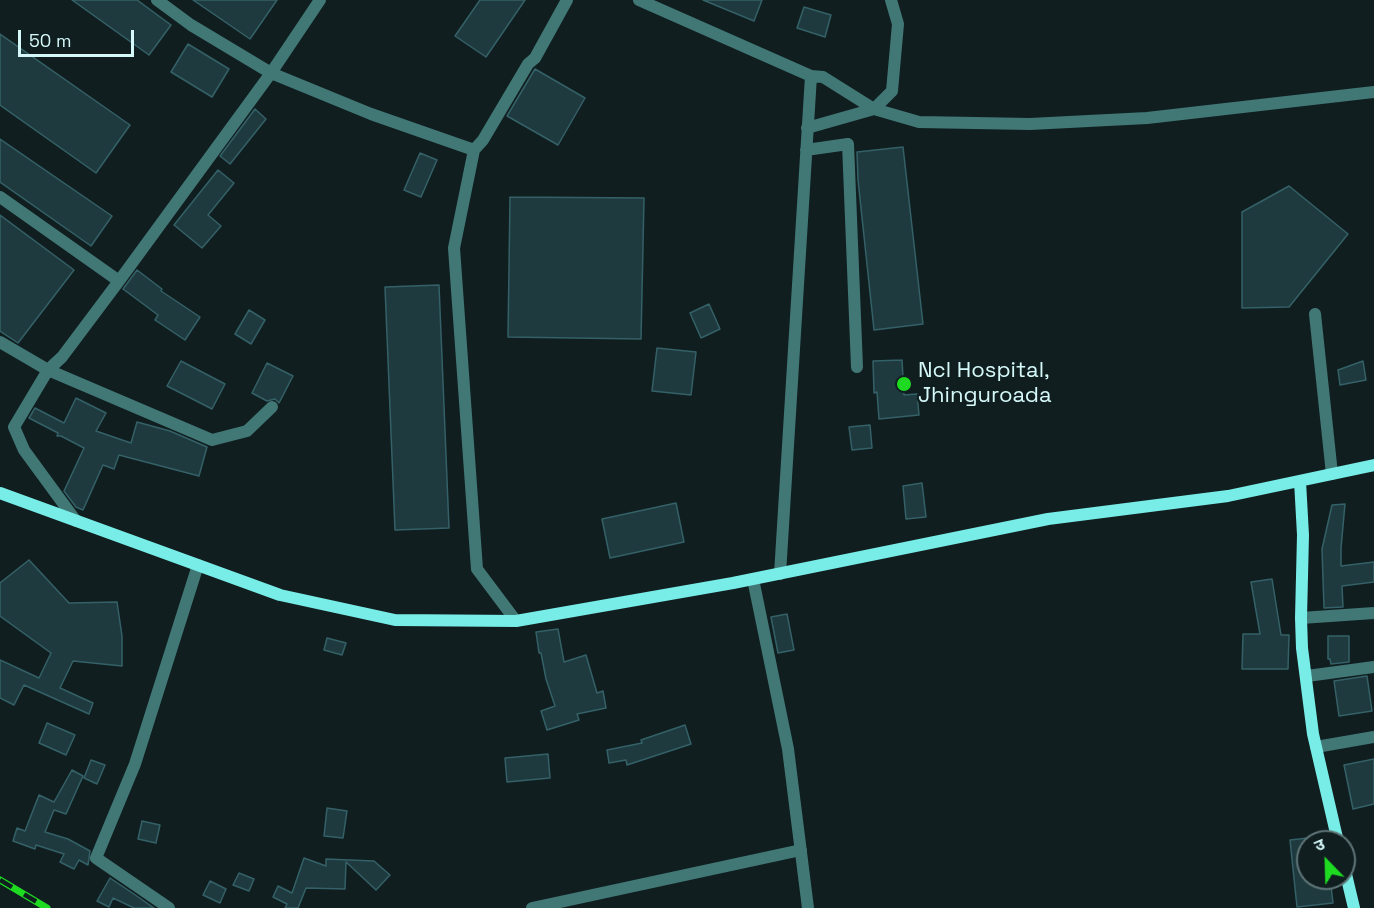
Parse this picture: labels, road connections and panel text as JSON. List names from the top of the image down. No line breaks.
{"places":["Ncl Hospital, Jhinguroada"],"scale_bar":"50 m","north":"top left"}
